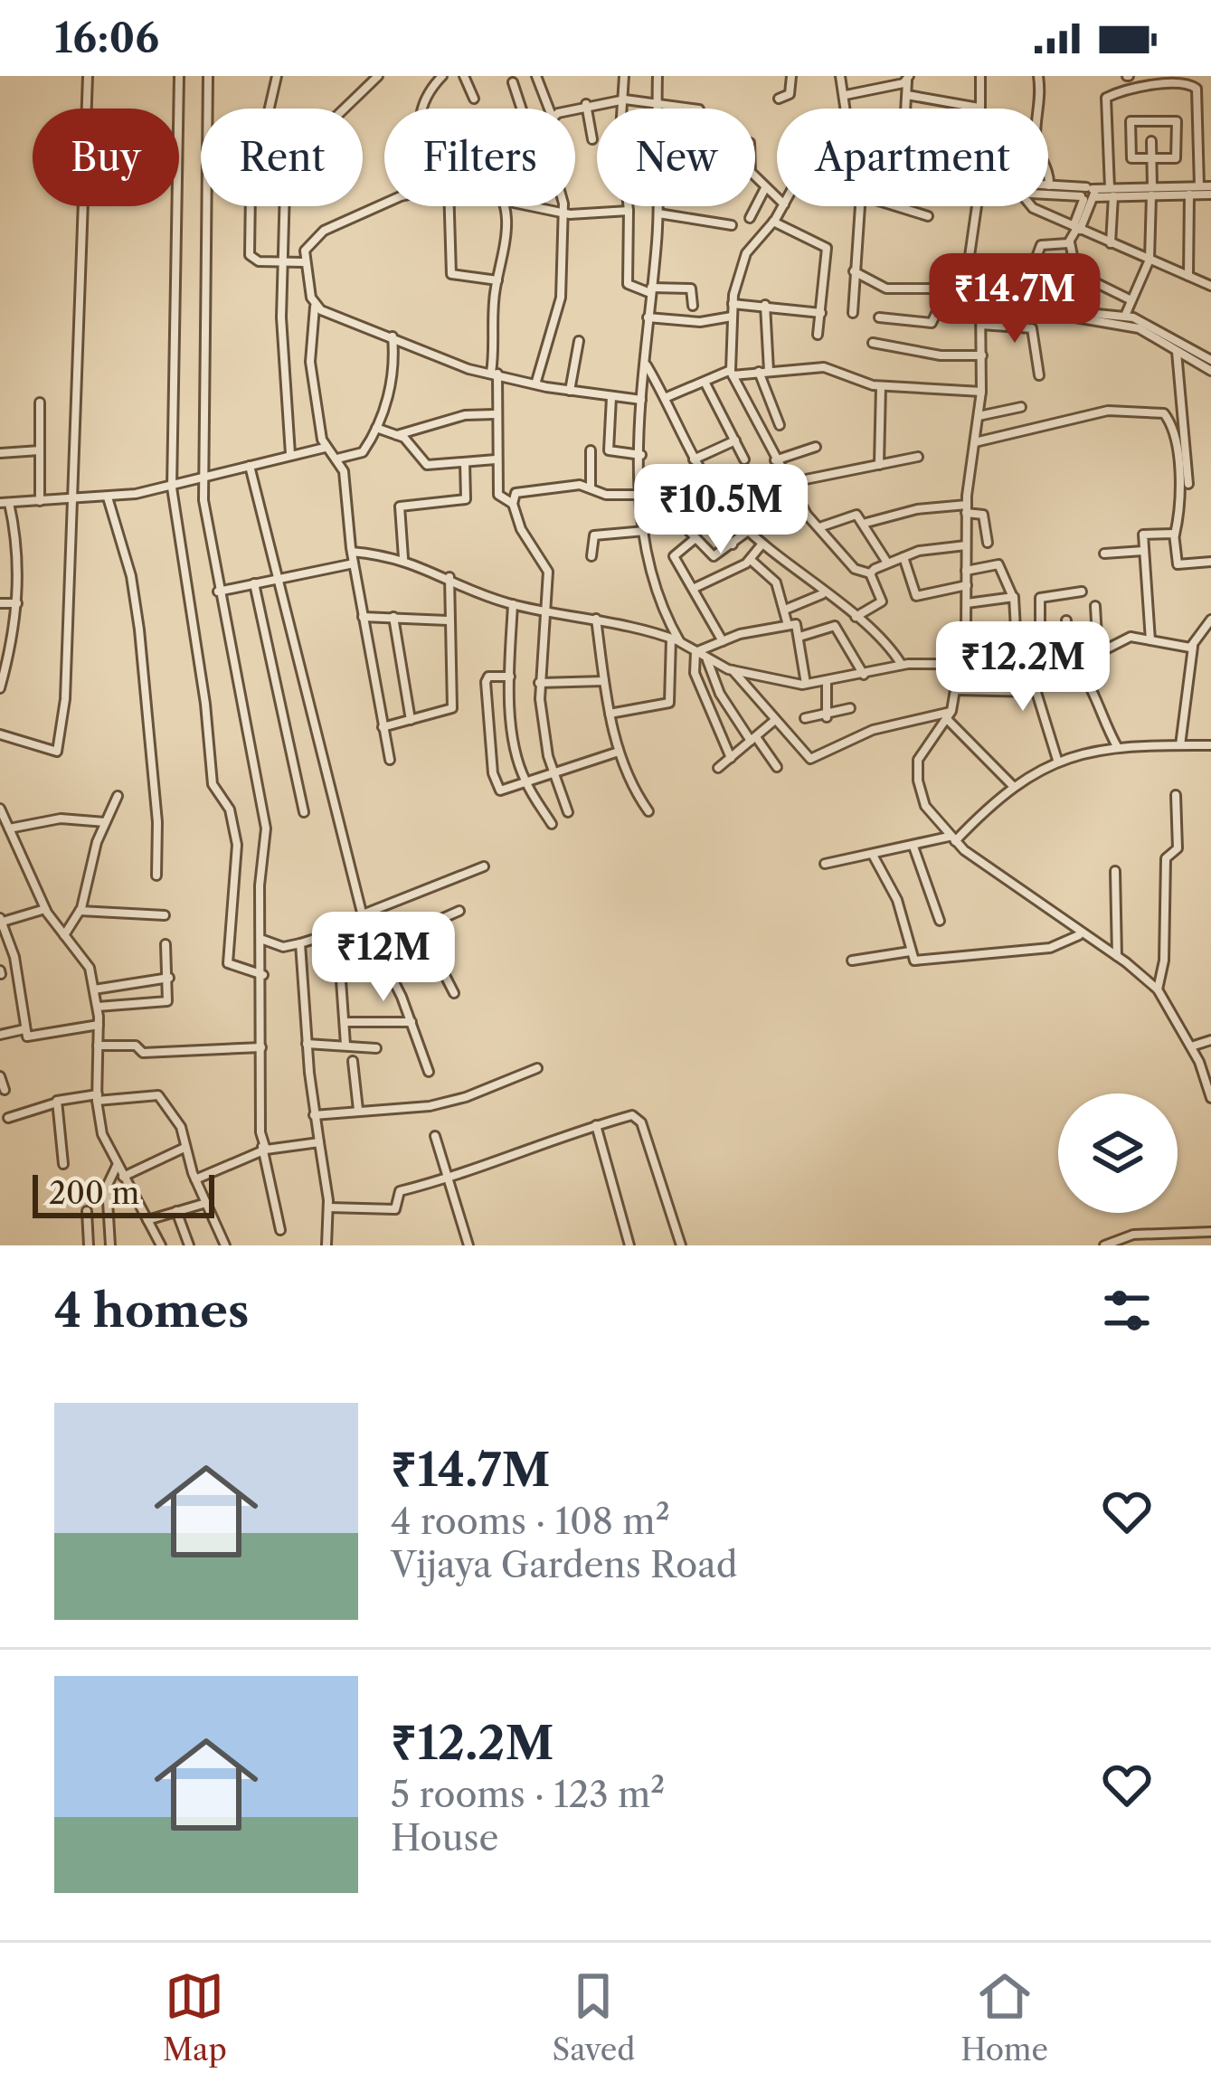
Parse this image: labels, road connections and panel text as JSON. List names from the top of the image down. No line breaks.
{"scale_bar":"200 m","page":{"status":"16:06","chip":["Buy","Rent","Filters","New","Apartment"],"price":["₹14.7M","₹10.5M","₹12.2M","₹12M"],"scale":"200 m","heading":"4 homes","list":[{"name":"₹14.7M","note":"4 rooms · 108 m² · Vijaya Gardens Road"},{"name":"₹12.2M","note":"5 rooms · 123 m² · House"}],"tabs":["Map","Saved","Home"]}}
